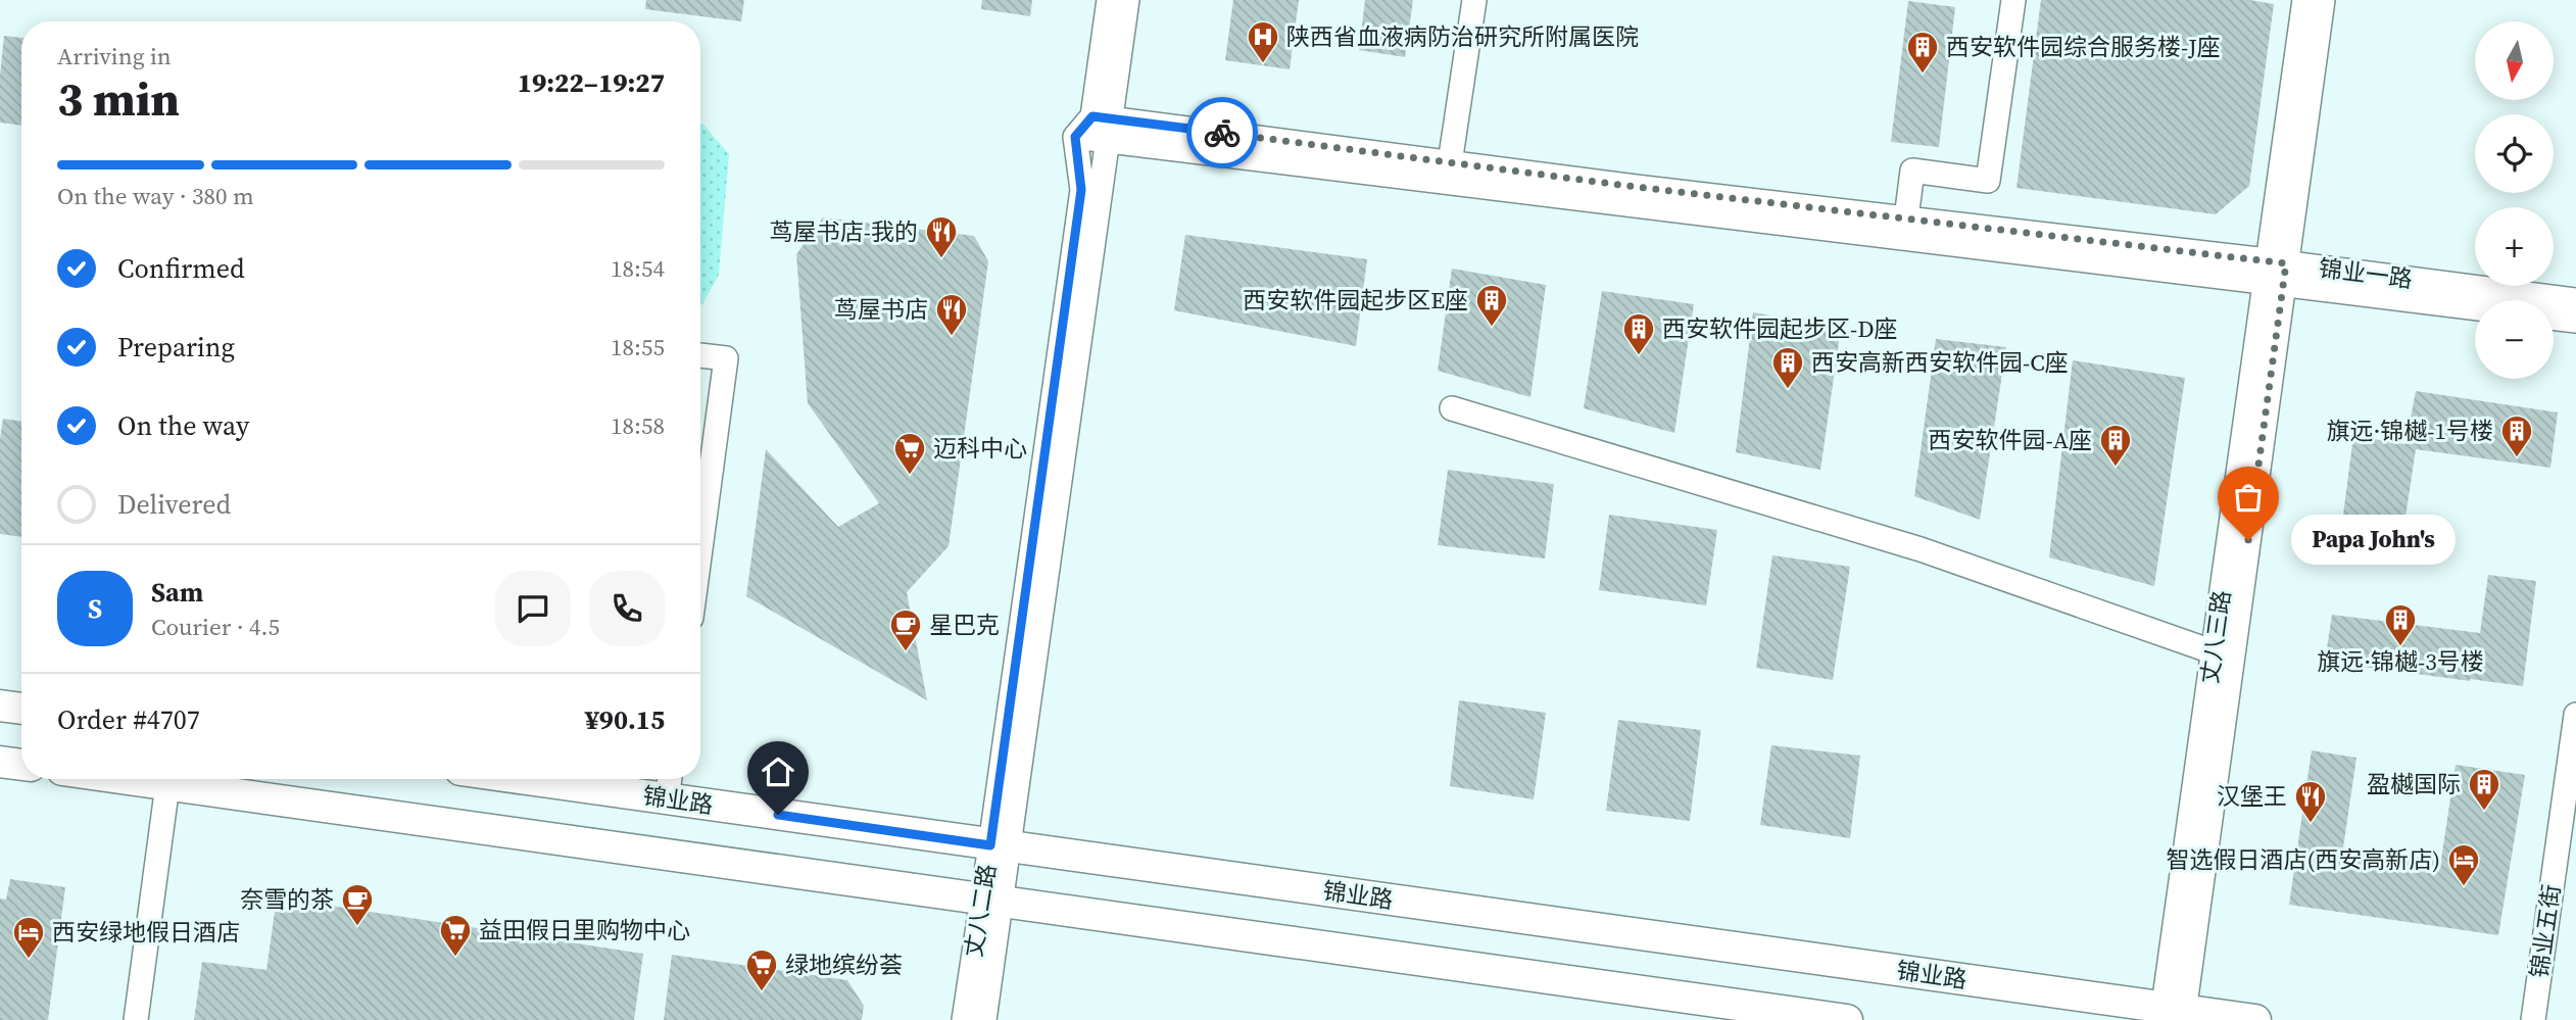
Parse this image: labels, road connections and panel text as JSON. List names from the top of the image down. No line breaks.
{"streets":{"main road":["锦业路"],"street":["锦业一路","丈八三路","丈八二路","锦业五街"]},"crossings":[["锦业一路","丈八三路"],["锦业一路","丈八二路"],["丈八三路","锦业路"],["锦业路","丈八二路"]],"places":{"hospital":["陕西省血液病防治研究所附属医院"],"building":["西安软件园综合服务楼-J座","西安软件园起步区E座","西安软件园起步区-D座","西安高新西安软件园-C座","旗远·锦樾-1号楼","西安软件园-A座","旗远·锦樾-3号楼","盈樾国际"],"restaurant":["茑屋书店-我的","茑屋书店","汉堡王"],"supermarket":["迈科中心","益田假日里购物中心","绿地缤纷荟"],"other":["Papa John's"],"cafe":["星巴克","奈雪的茶"],"hotel":["智选假日酒店(西安高新店)","西安绿地假日酒店"]},"north":"bottom","page":{"map_buttons":["+","−"],"heading":["3 min","Arriving in","19:22–19:27"],"panel":["Sam","Courier · 4.5","Order #4707","¥90.15"],"bar":"On the way · 380 m","list":[["Confirmed","18:54"],["Preparing","18:55"],["On the way","18:58"],"Delivered"],"bubble":"Papa John's","round":"S"}}
